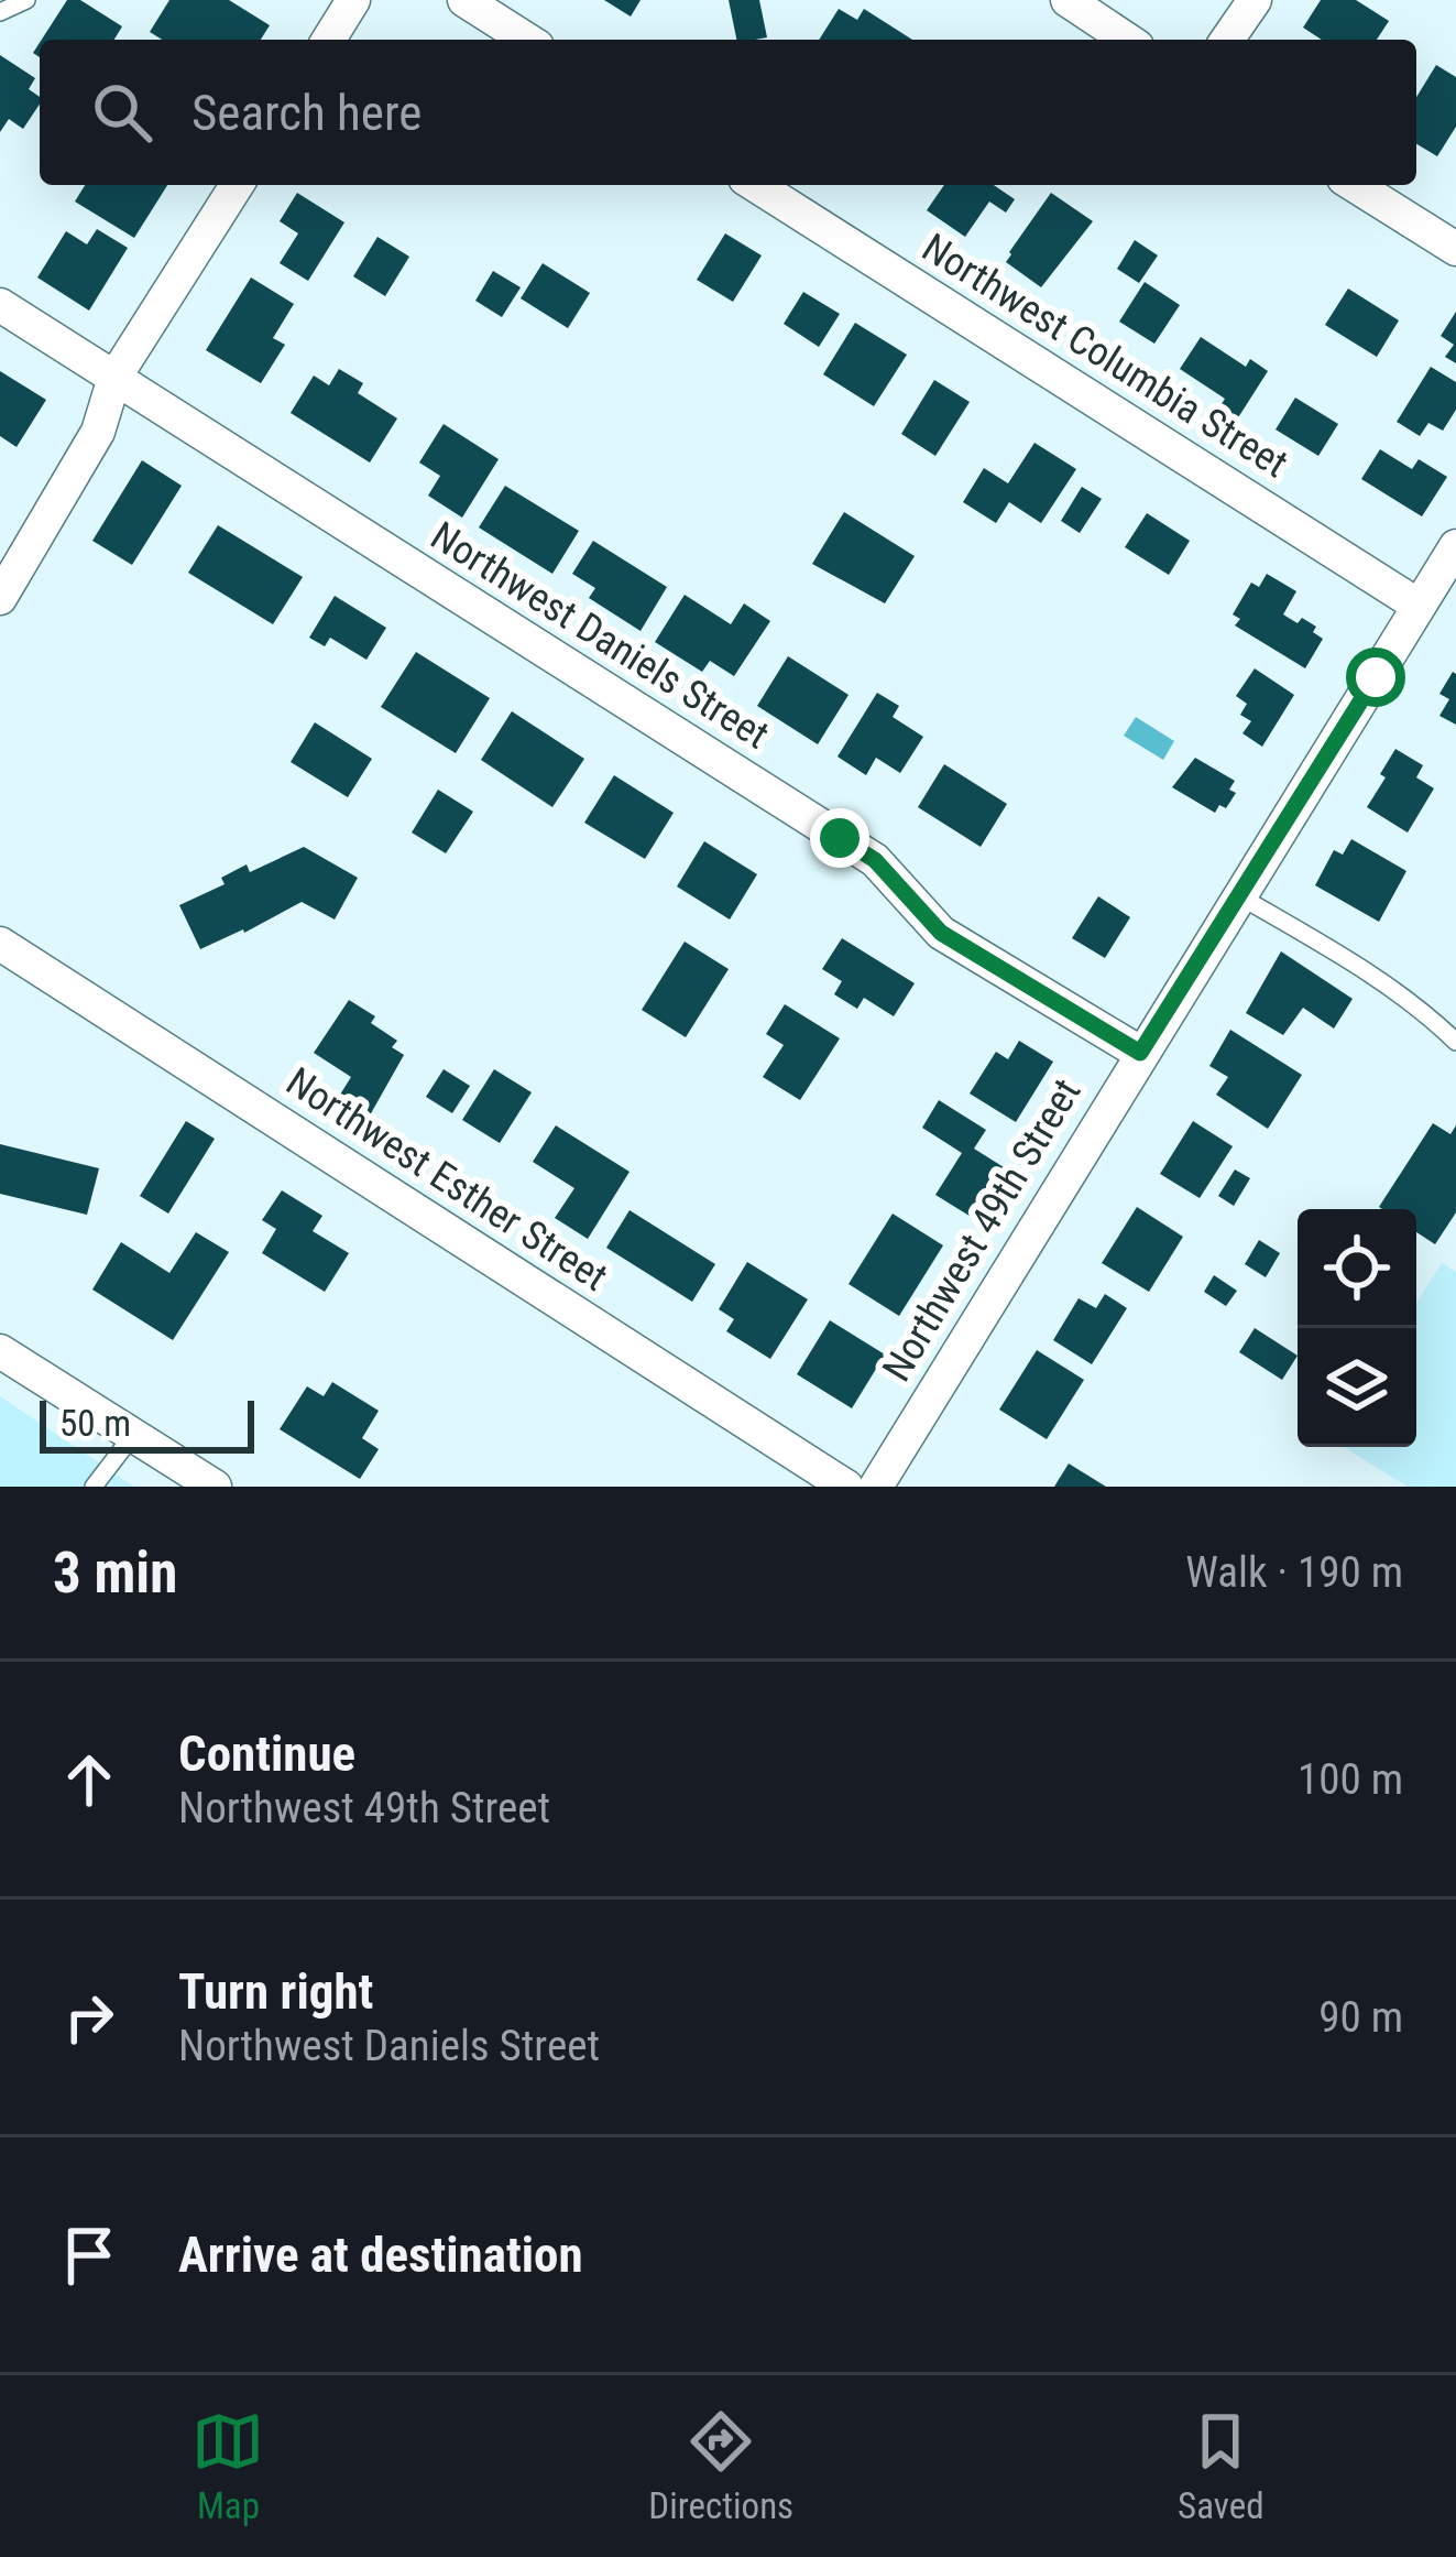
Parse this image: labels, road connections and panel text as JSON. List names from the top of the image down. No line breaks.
{"streets":{"street":["Northwest Columbia Street","Northwest Daniels Street","Northwest Esther Street","Northwest 49th Street"]},"crossings":[["Northwest Columbia Street","Northwest 49th Street"],["Northwest Daniels Street","Northwest 49th Street"]],"scale_bar":"50 m","page":{"search":"Search here","scale":"50 m","heading":["3 min","Walk · 190 m"],"list":[["Continue","Northwest 49th Street","100 m"],["Turn right","Northwest Daniels Street","90 m"],"Arrive at destination"],"nav":["Map","Directions","Saved"]}}
